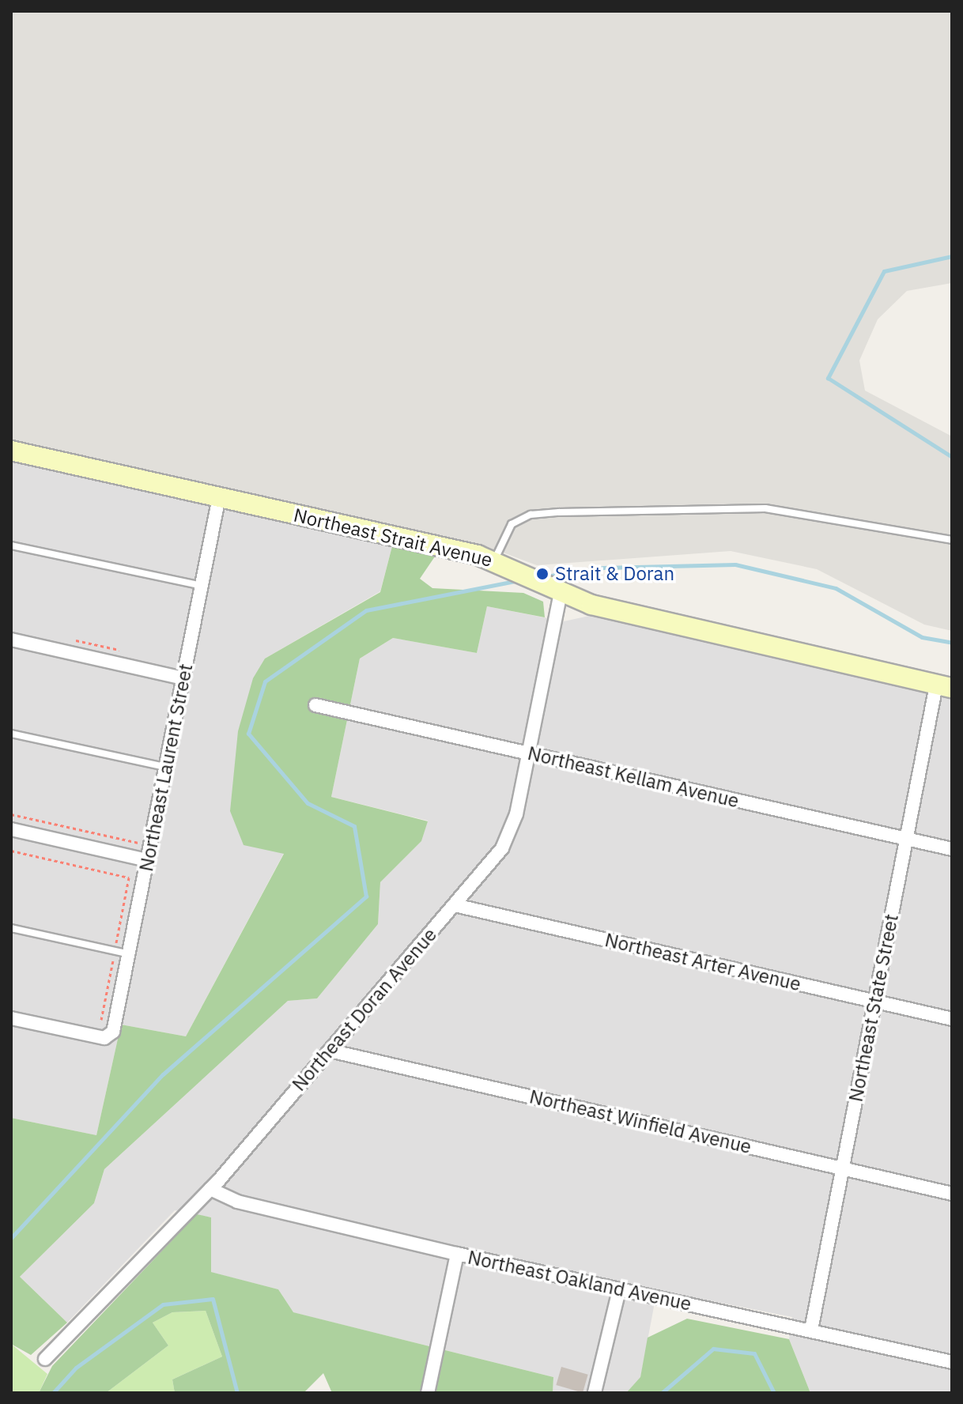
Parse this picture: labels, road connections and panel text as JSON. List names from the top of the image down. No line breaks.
{"streets":{"main road":["Northeast Strait Avenue"],"street":["Northeast Laurent Street","Northeast Kellam Avenue","Northeast Arter Avenue","Northeast State Street","Northeast Doran Avenue","Northeast Winfield Avenue","Northeast Oakland Avenue"]},"crossings":[["Northeast Strait Avenue","Northeast Laurent Street"],["Northeast Strait Avenue","Northeast State Street"],["Northeast Strait Avenue","Northeast Doran Avenue"],["Northeast Kellam Avenue","Northeast State Street"],["Northeast Kellam Avenue","Northeast Doran Avenue"],["Northeast Arter Avenue","Northeast State Street"],["Northeast Arter Avenue","Northeast Doran Avenue"],["Northeast State Street","Northeast Winfield Avenue"],["Northeast State Street","Northeast Oakland Avenue"],["Northeast Doran Avenue","Northeast Winfield Avenue"],["Northeast Doran Avenue","Northeast Oakland Avenue"]],"places":["Strait & Doran"]}
